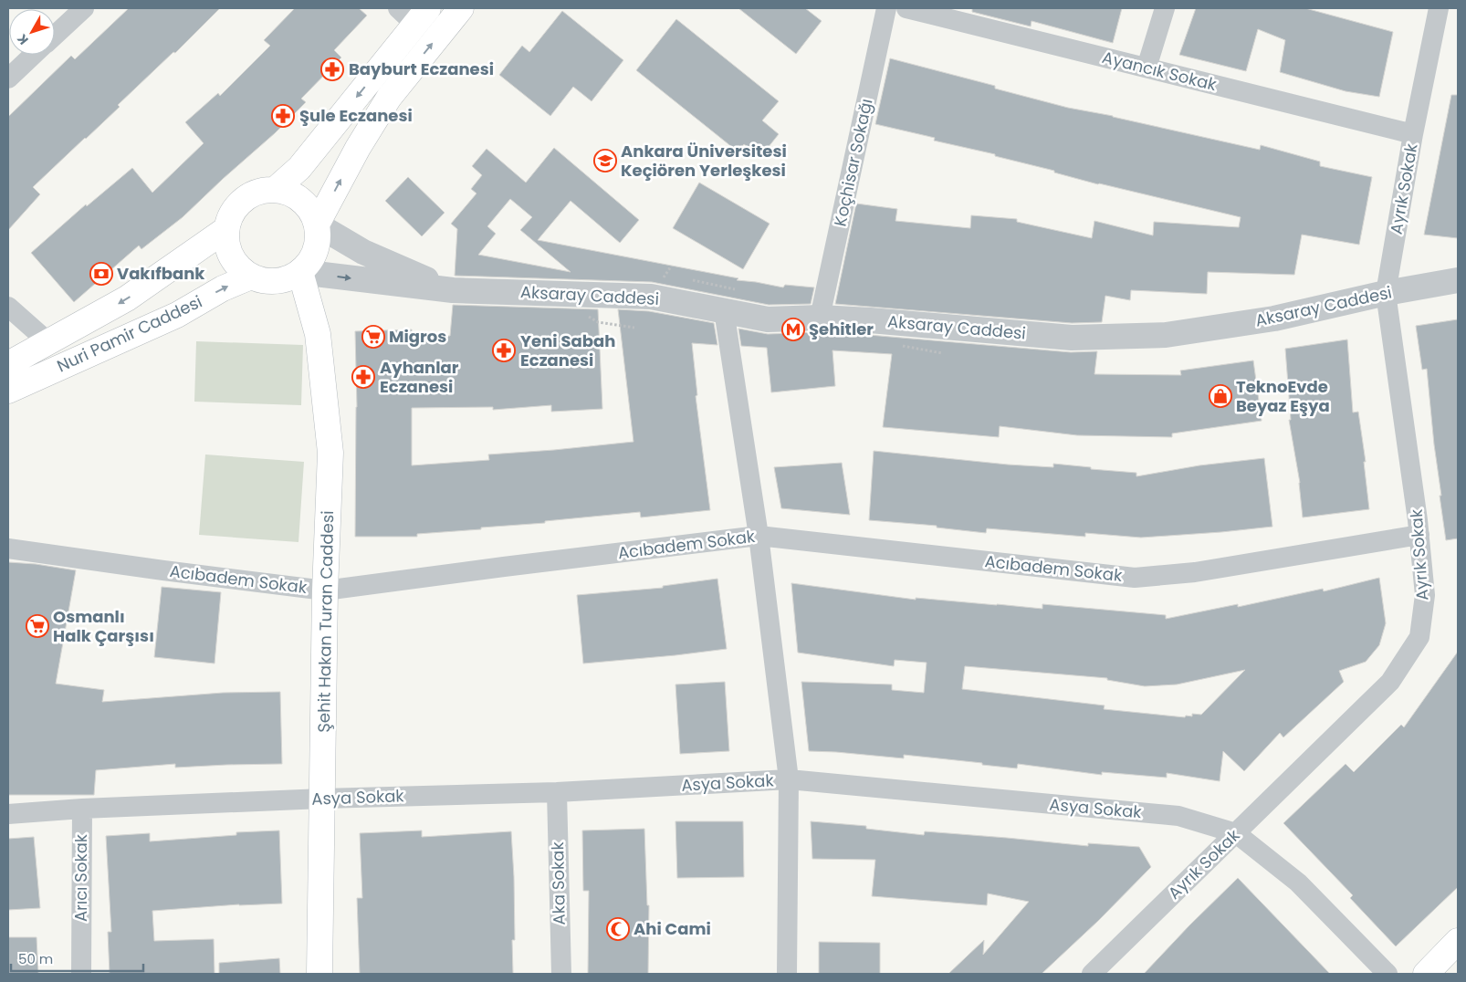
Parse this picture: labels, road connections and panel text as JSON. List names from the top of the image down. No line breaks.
{"streets":{"main road":["Nuri Pamir Caddesi","Şehit Hakan Turan Caddesi"],"street":["Ayancık Sokak","Koçhisar Sokağı","Ayrık Sokak","Aksaray Caddesi","Acıbadem Sokak","Asya Sokak","Arıcı Sokak","Aka Sokak"]},"crossings":[["Ayancık Sokak","Ayrık Sokak"],["Koçhisar Sokağı","Aksaray Caddesi"],["Ayrık Sokak","Aksaray Caddesi"],["Ayrık Sokak","Acıbadem Sokak"],["Ayrık Sokak","Asya Sokak"],["Aksaray Caddesi","Nuri Pamir Caddesi"],["Aksaray Caddesi","Şehit Hakan Turan Caddesi"],["Nuri Pamir Caddesi","Şehit Hakan Turan Caddesi"],["Acıbadem Sokak","Şehit Hakan Turan Caddesi"],["Şehit Hakan Turan Caddesi","Asya Sokak"],["Asya Sokak","Arıcı Sokak"],["Asya Sokak","Aka Sokak"]],"places":{"pharmacy":["Bayburt Eczanesi","Şule Eczanesi","Yeni Sabah Eczanesi","Ayhanlar Eczanesi"],"school or university":["Ankara Üniversitesi Keçiören Yerleşkesi"],"bank":["Vakıfbank"],"metro station":["Şehitler"],"supermarket":["Migros","Osmanlı Halk Çarşısı"],"shop":["TeknoEvde Beyaz Eşya"],"mosque":["Ahi Cami"]},"scale_bar":"50 m","north":"bottom left"}
